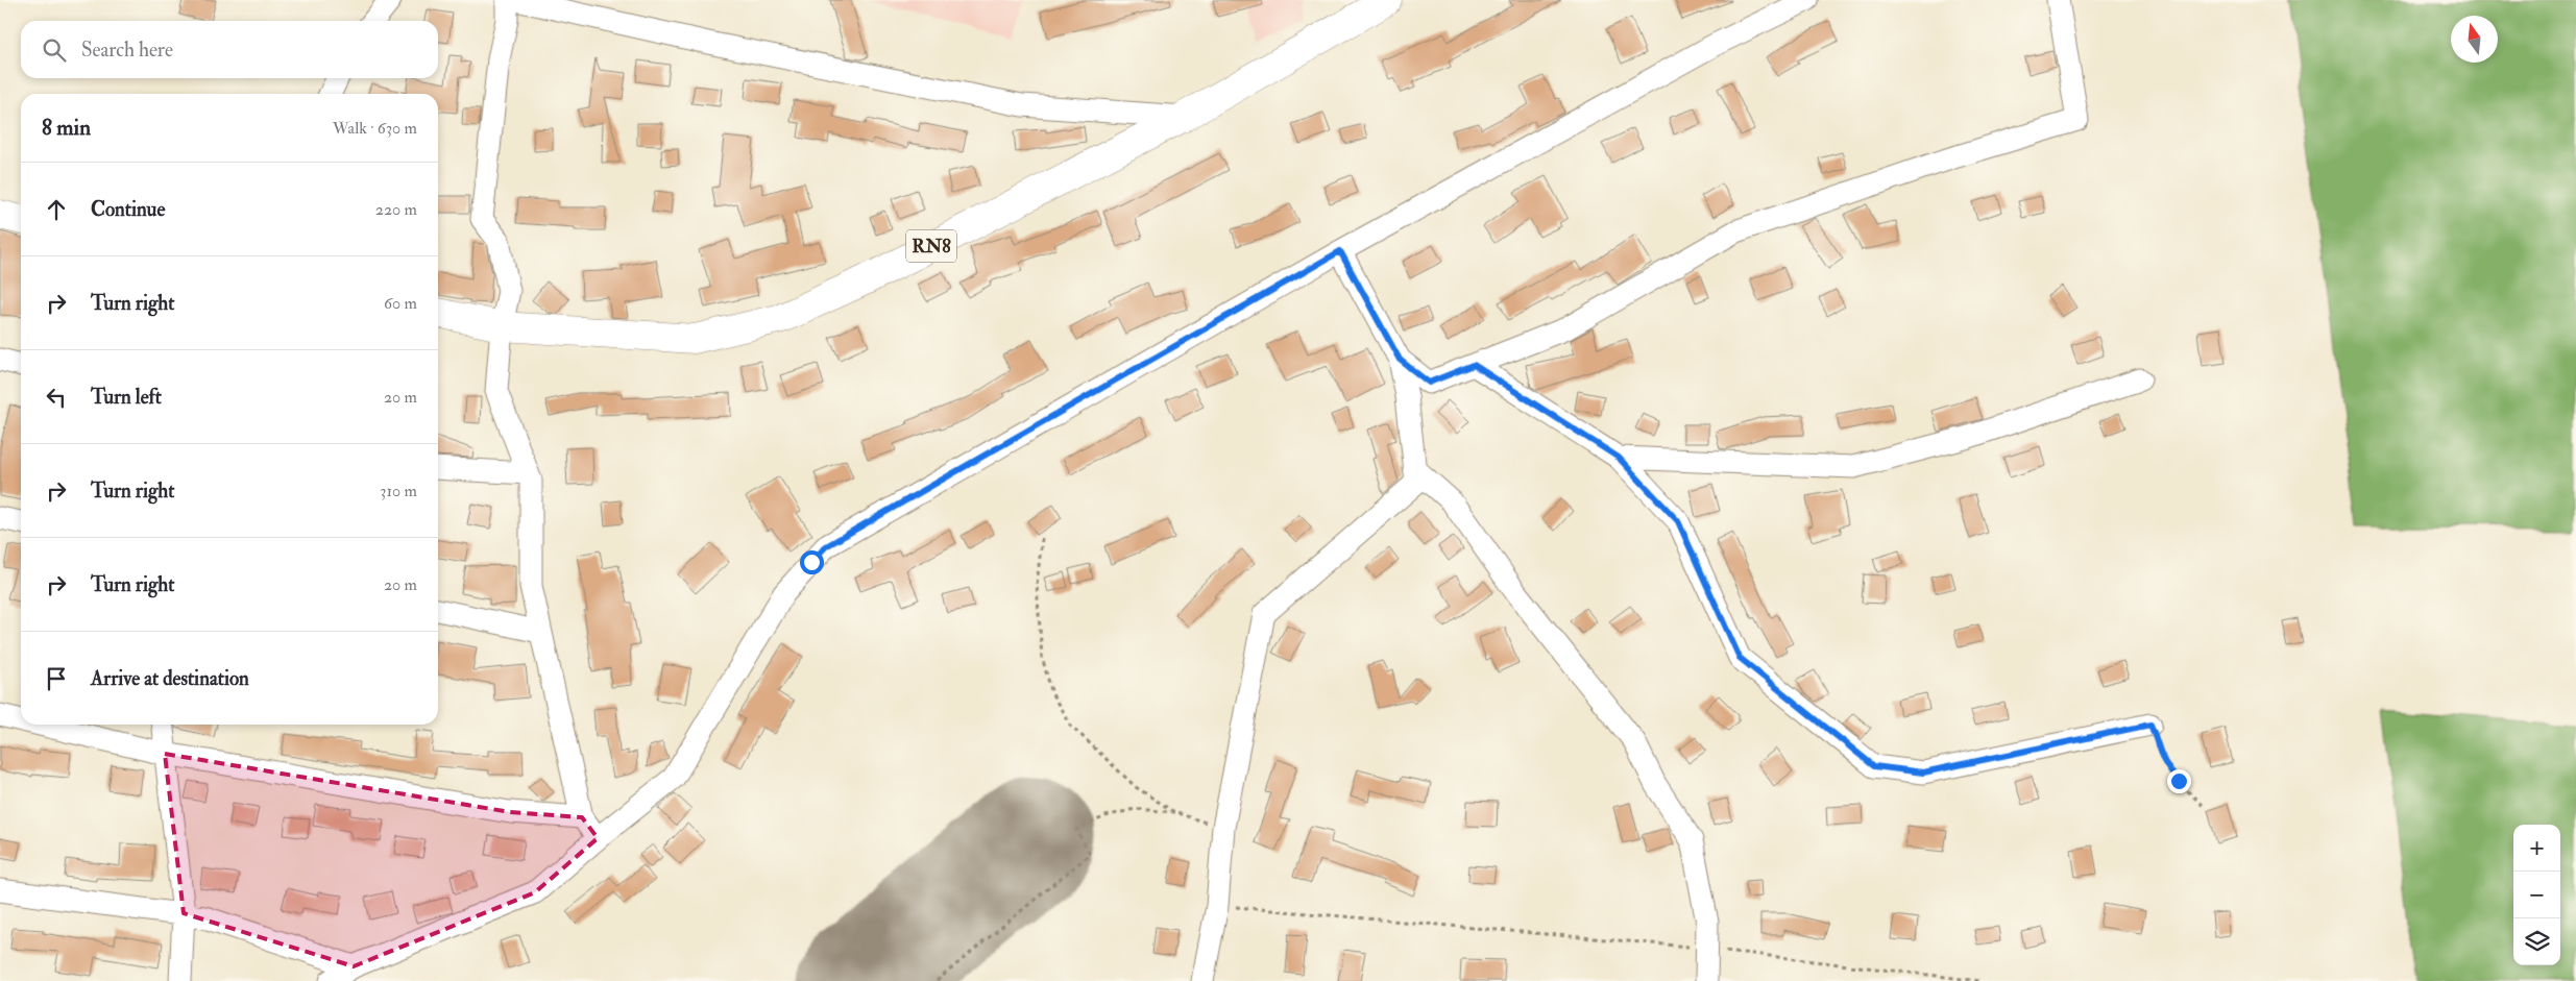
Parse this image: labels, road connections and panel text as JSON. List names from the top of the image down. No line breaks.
{"streets":{"main road":["RN8"]},"north":"top","page":{"search":"Search here","heading":["8 min","Walk · 630 m"],"list":[["Continue","220 m"],["Turn right","60 m"],["Turn left","20 m"],["Turn right","310 m"],["Turn right","20 m"],"Arrive at destination"],"map_buttons":["+","−"]}}
